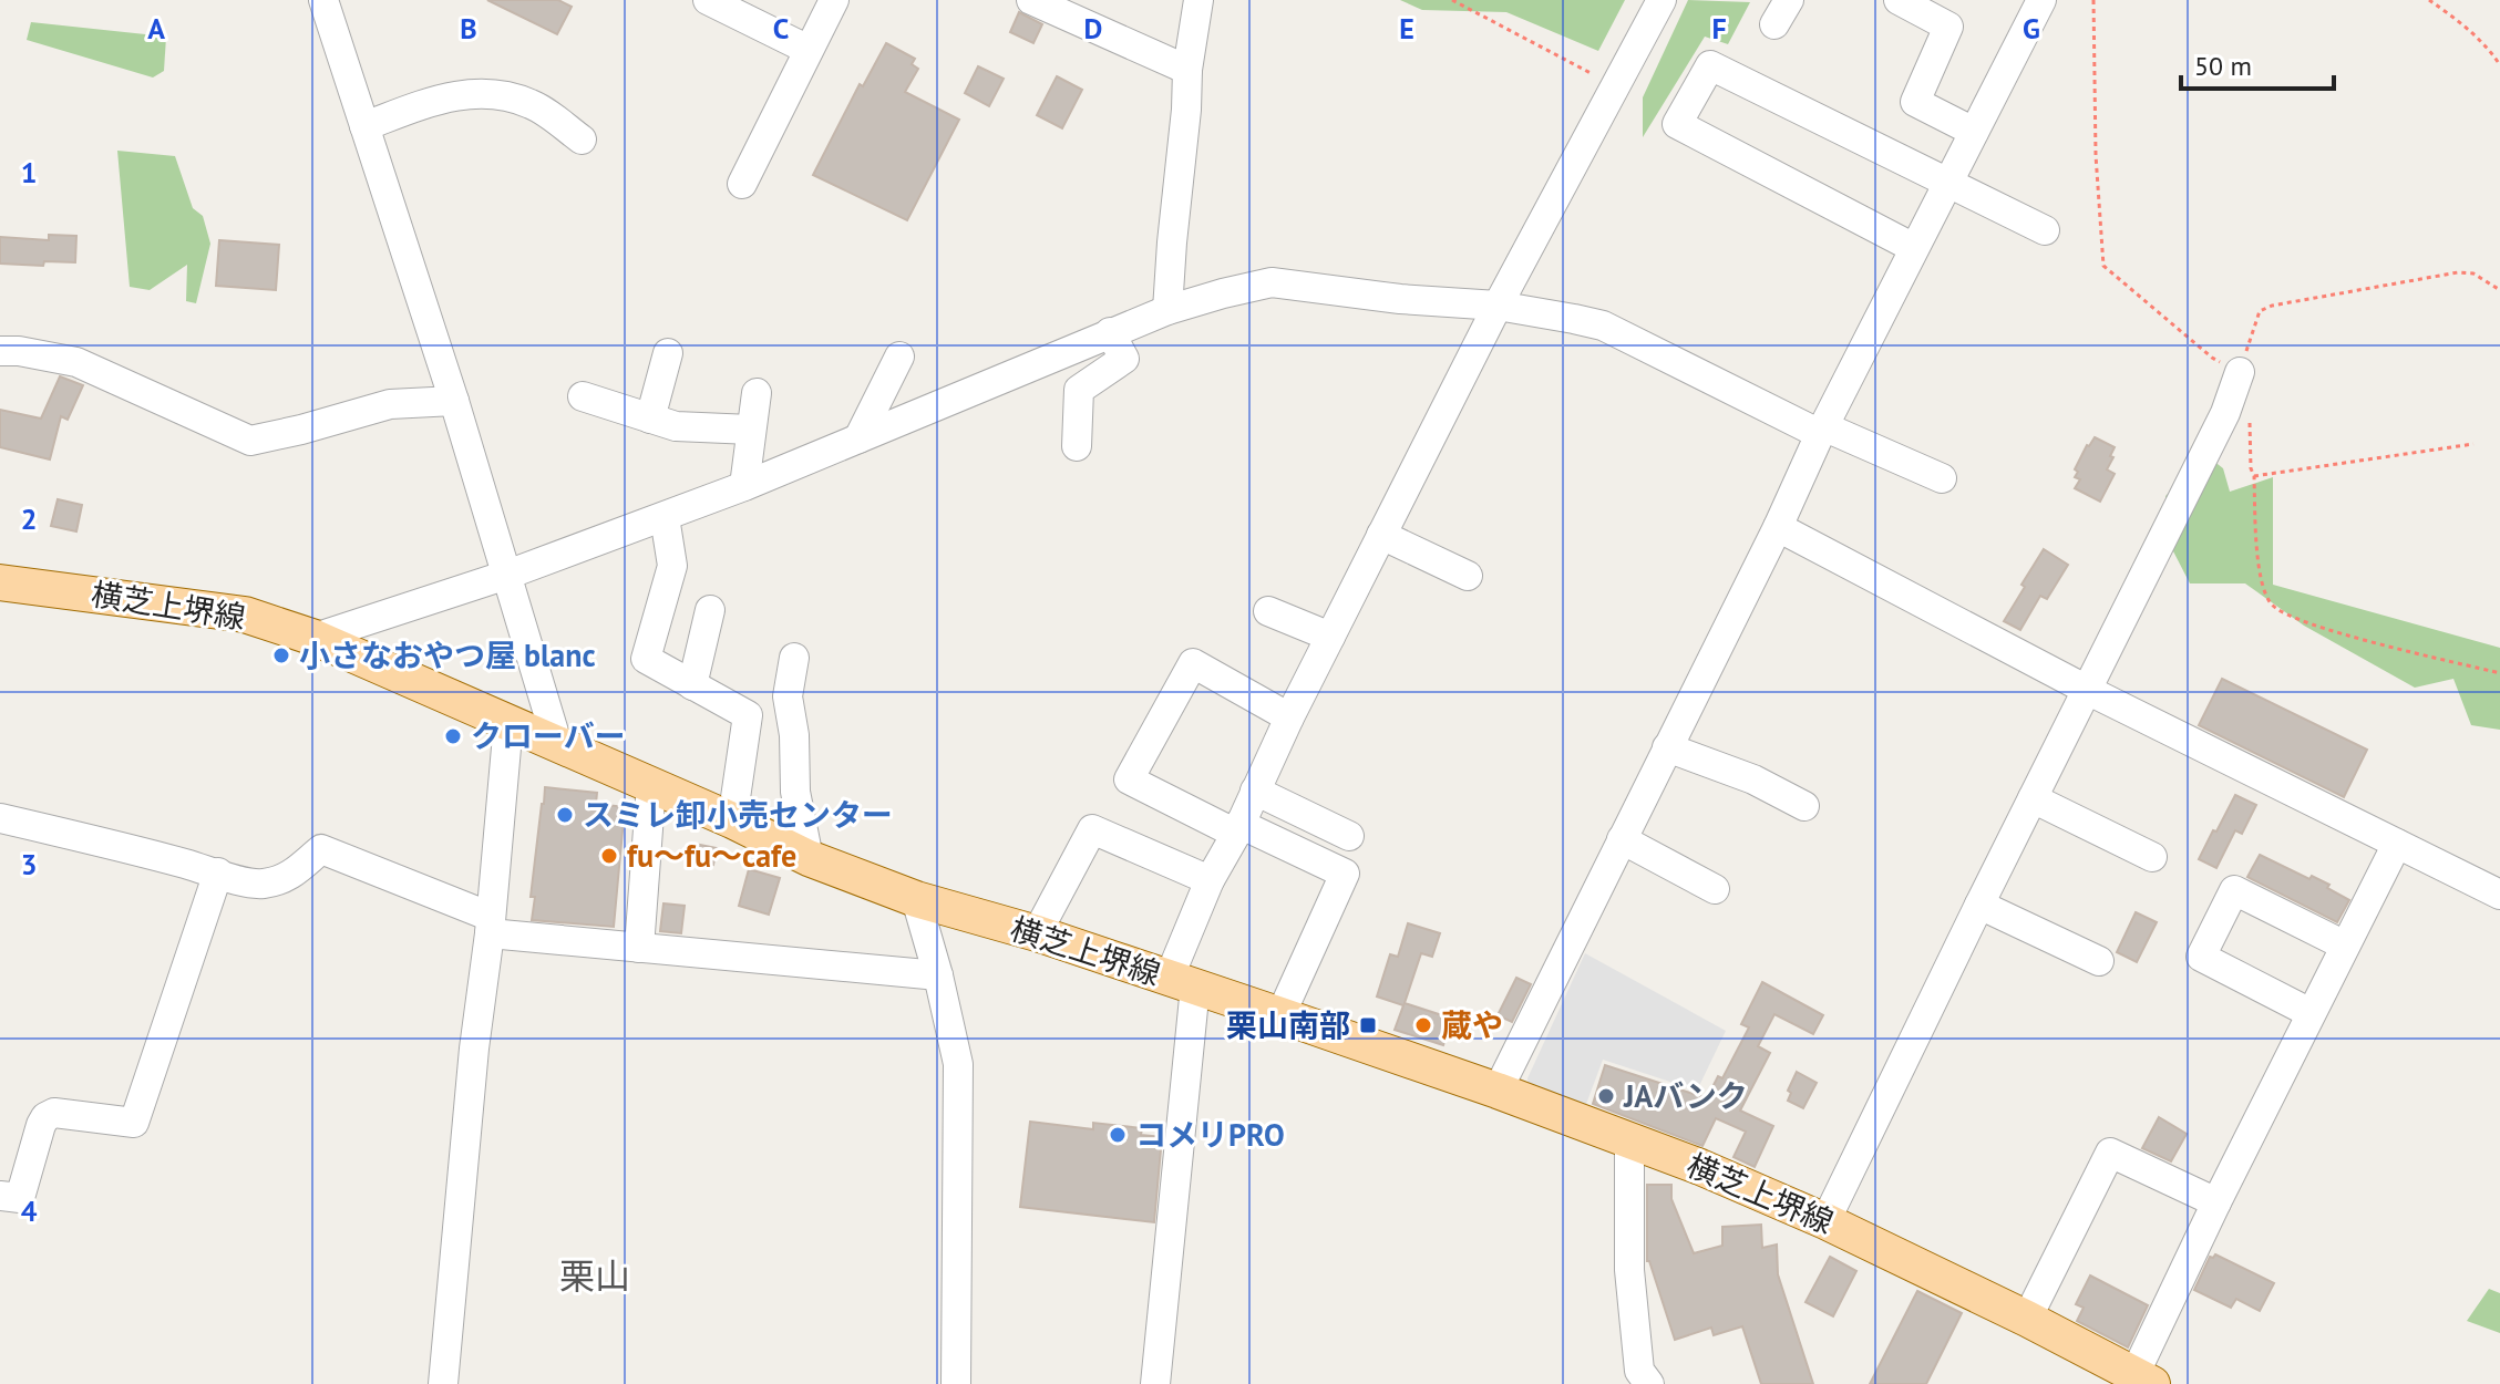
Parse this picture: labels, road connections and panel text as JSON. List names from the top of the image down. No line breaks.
{"streets":{"main road":["横芝上堺線"]},"districts":["栗山"],"places":{"other":["小さなおやつ屋 blanc","クローバー","スミレ卸小売センター","fu～fu～cafe","蔵や","JAバンク","コメリPRO"],"transit":["栗山南部"]},"scale_bar":"50 m","grid":{"columns":["A","B","C","D","E","F","G"],"rows":["1","2","3","4"]}}
